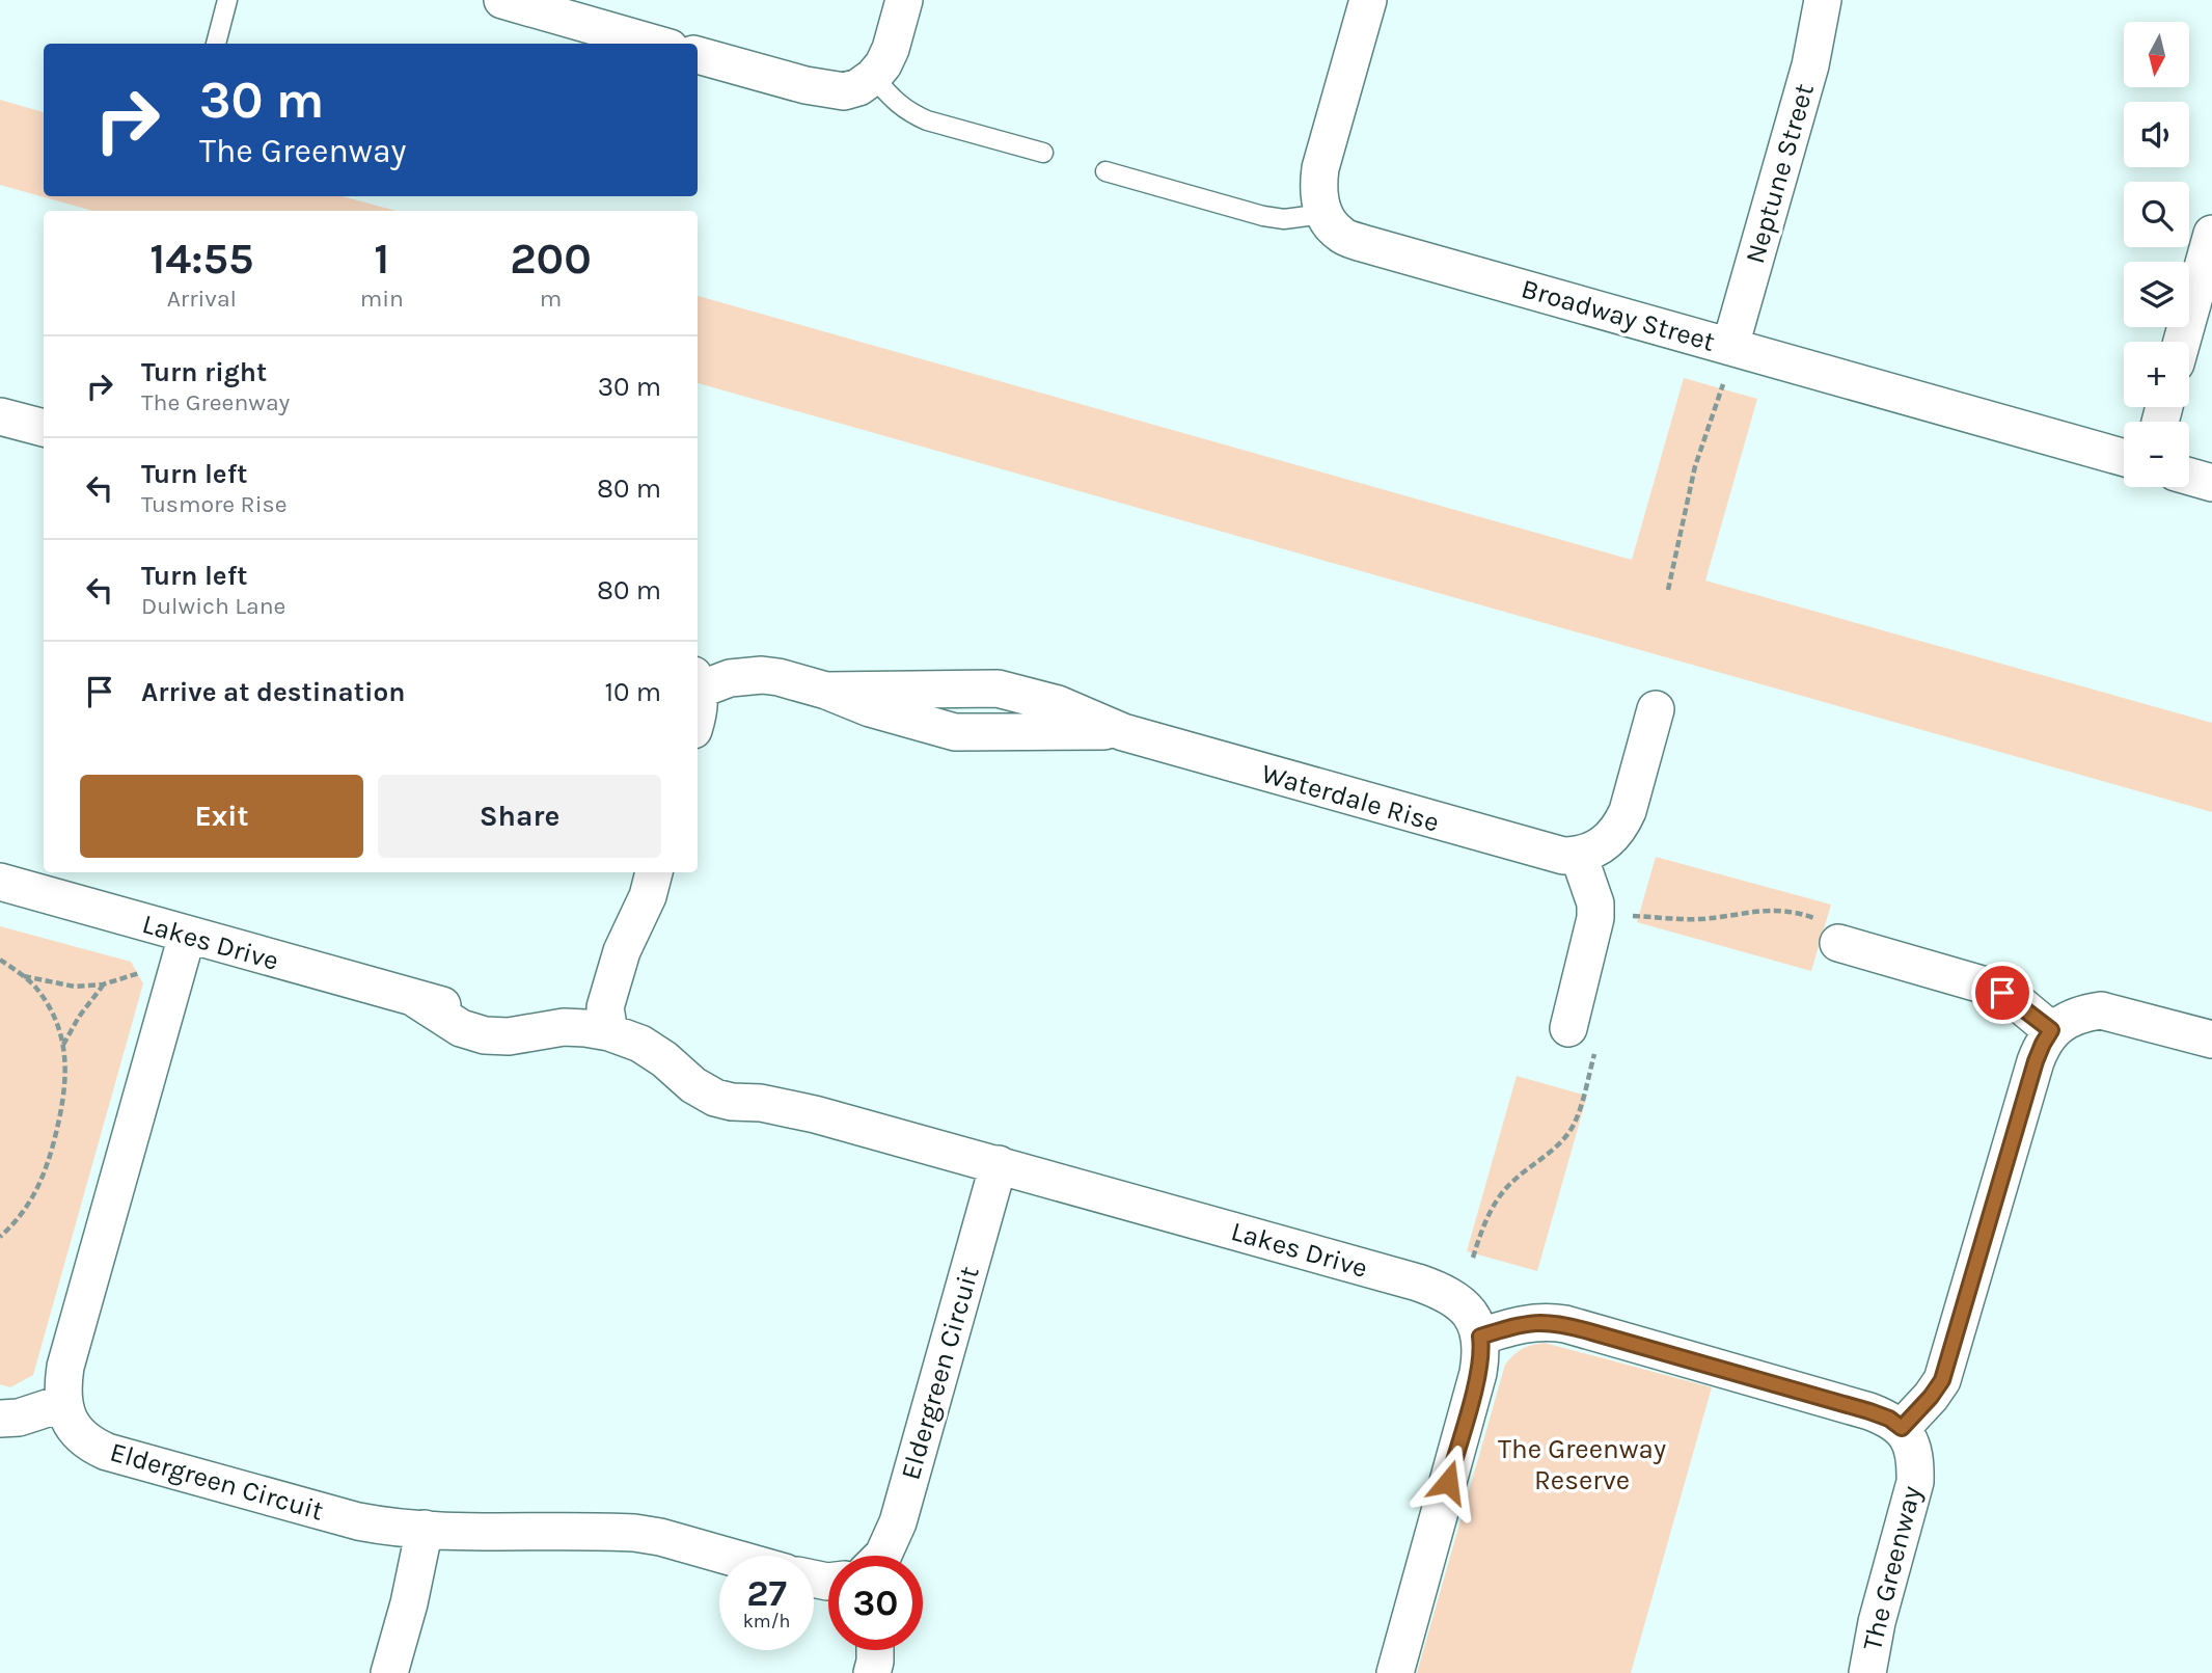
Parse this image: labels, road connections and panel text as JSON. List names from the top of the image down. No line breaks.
{"streets":{"street":["Neptune Street","Broadway Street","Waterdale Rise","Lakes Drive","Eldergreen Circuit","The Greenway"]},"crossings":[["Neptune Street","Broadway Street"],["Lakes Drive","Eldergreen Circuit"]],"parks":["The Greenway Reserve"],"north":"bottom","page":{"map_buttons":["+","−"],"turn":["30 m","The Greenway"],"eta":["14:55","Arrival","1","min","200","m"],"list":[{"name":"Turn right","note":"The Greenway","value":"30 m"},{"name":"Turn left","note":"Tusmore Rise","value":"80 m"},{"name":"Turn left","note":"Dulwich Lane","value":"80 m"},{"name":"Arrive at destination","value":"10 m"}],"buttons":["Exit","Share"],"speed":"27 km/h","limit":"30"}}
